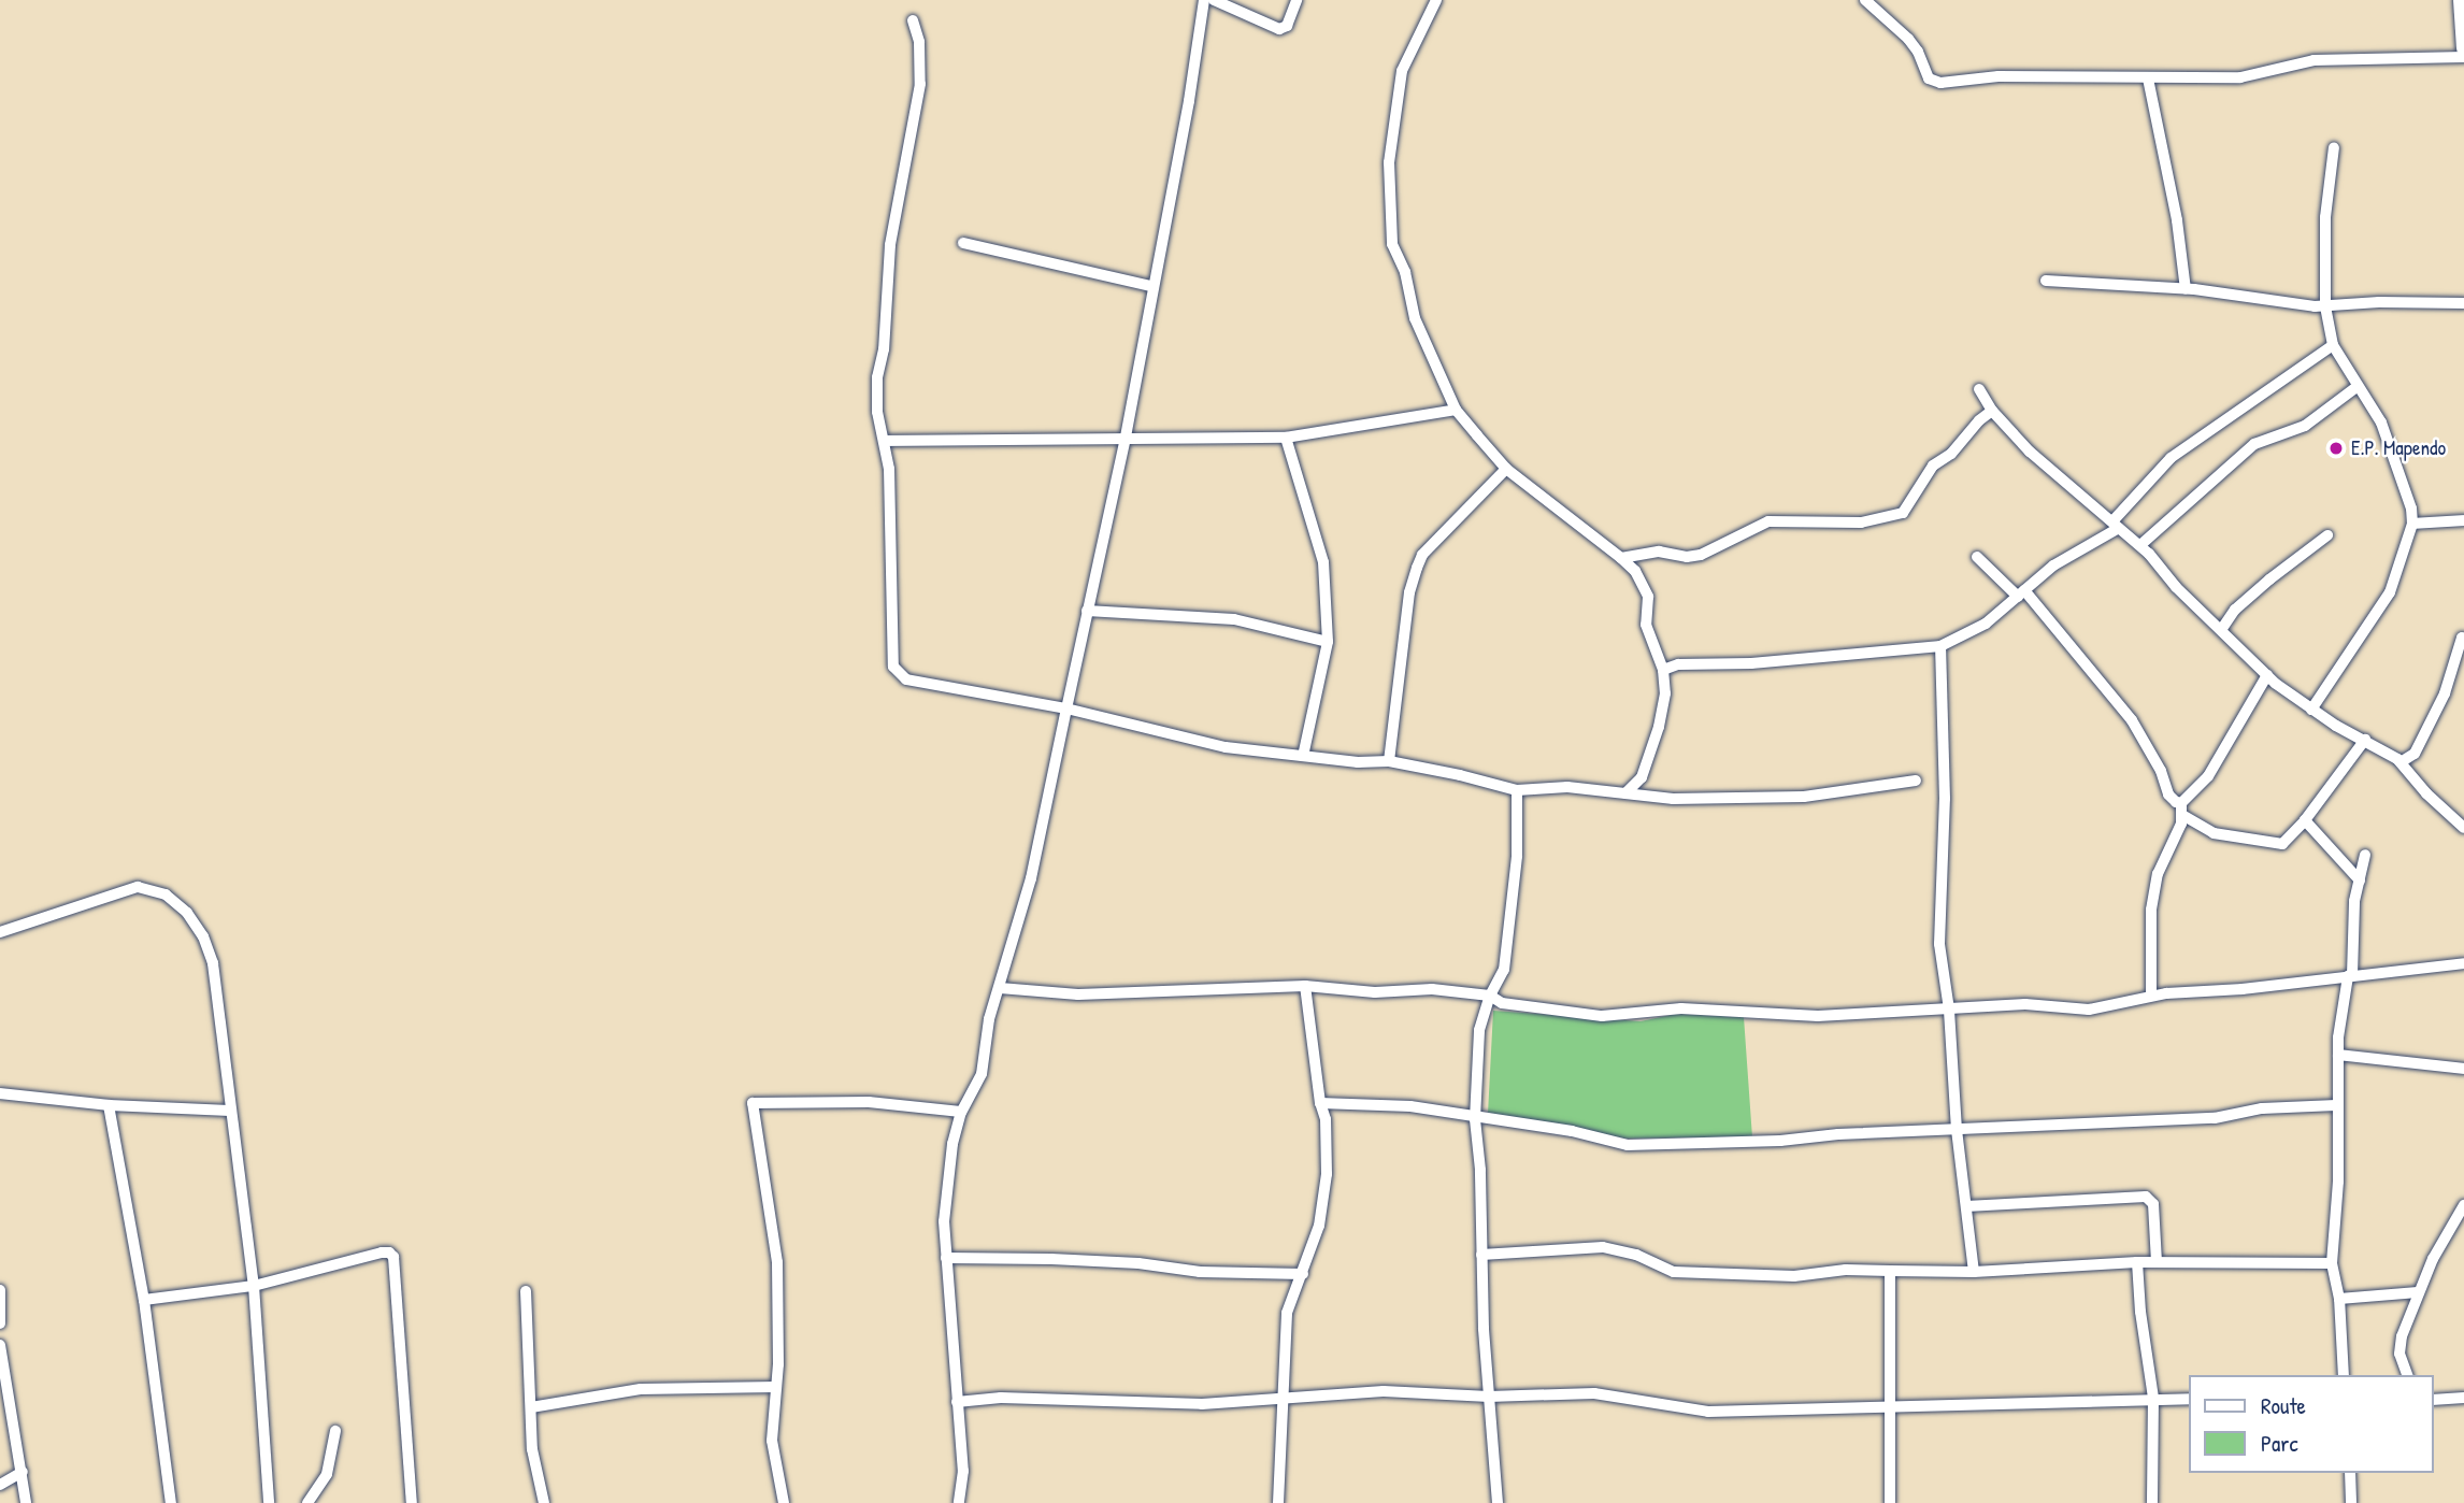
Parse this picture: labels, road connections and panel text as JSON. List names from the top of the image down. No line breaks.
{"places":["E.P. Mapendo"],"legend":["Route","Parc"]}
